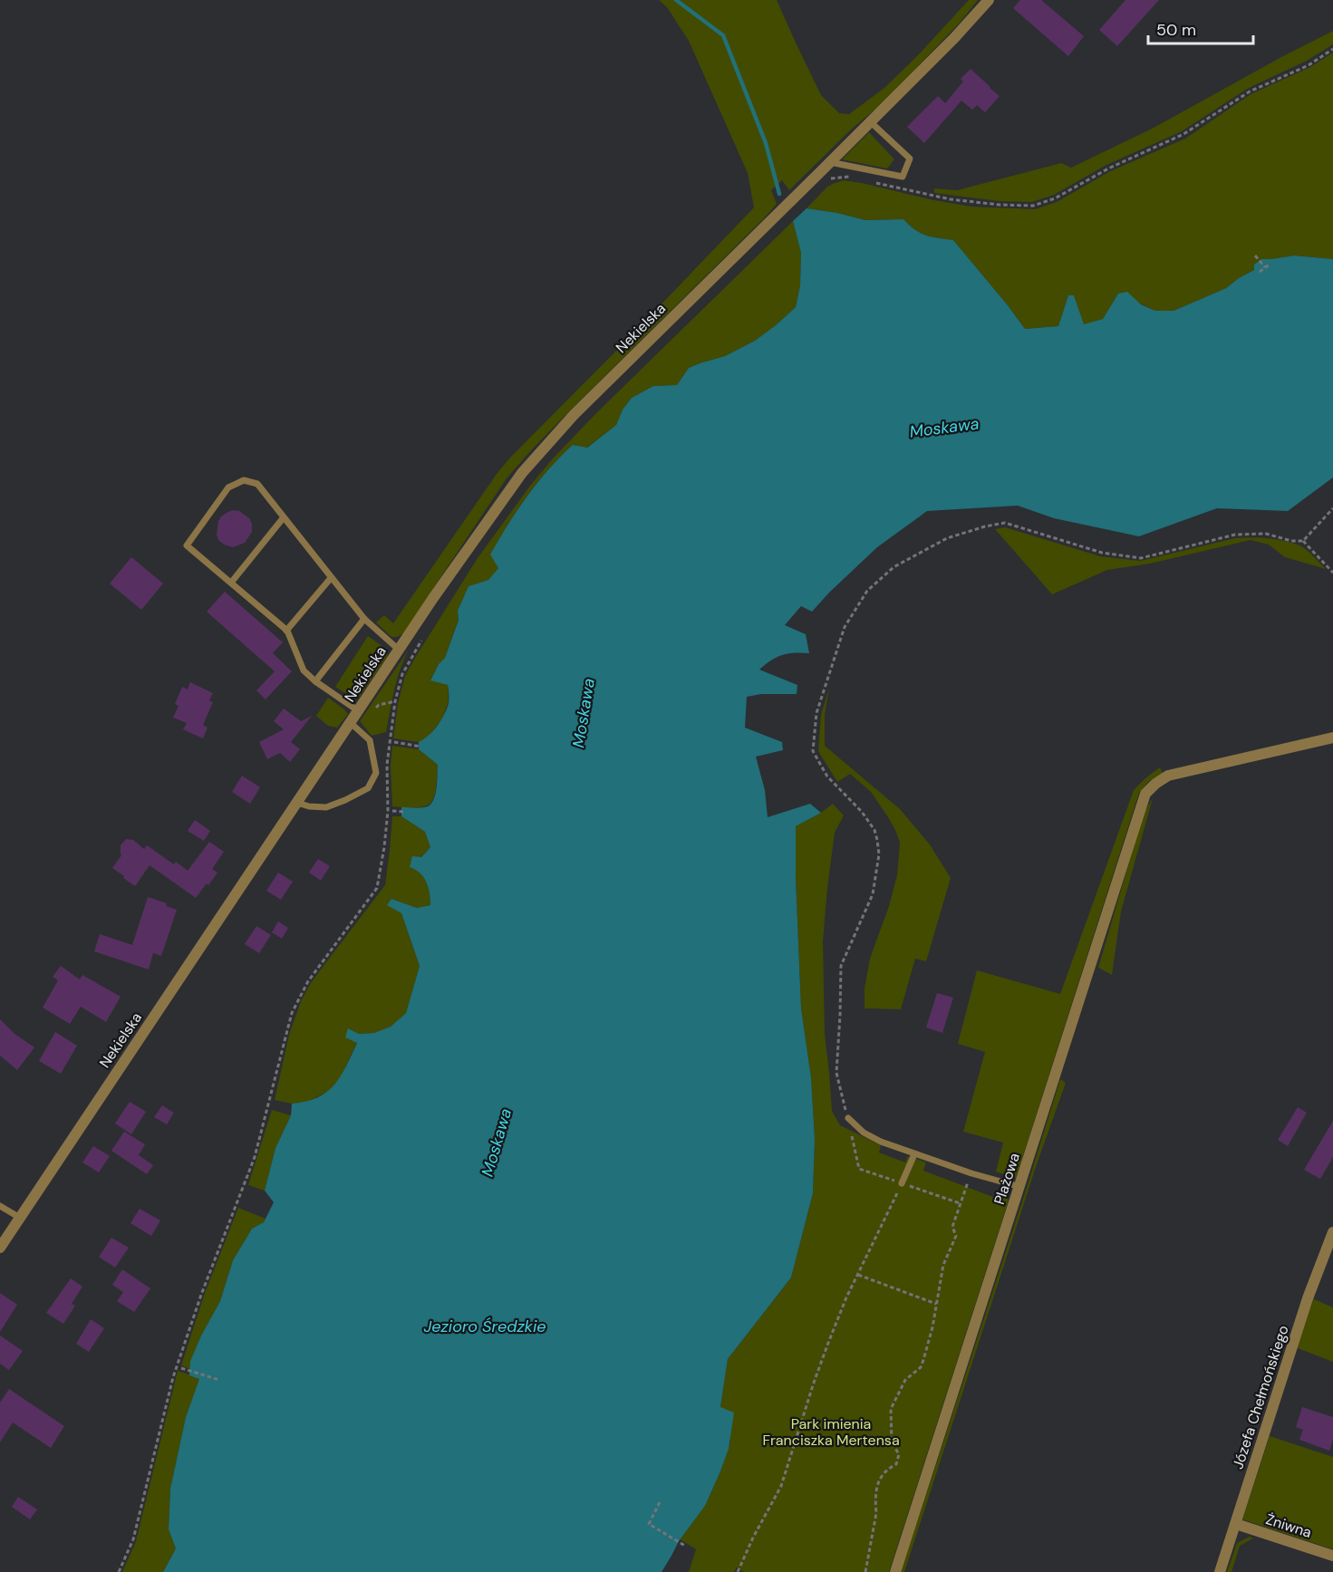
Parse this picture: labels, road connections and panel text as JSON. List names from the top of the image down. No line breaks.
{"streets":{"street":["Nekielska","Plażowa","Józefa Chełmońskiego","Żniwna"]},"crossings":[["Józefa Chełmońskiego","Żniwna"]],"water":["Moskawa","Jezioro Średzkie"],"parks":["Park imienia Franciszka Mertensa"],"scale_bar":"50 m"}
